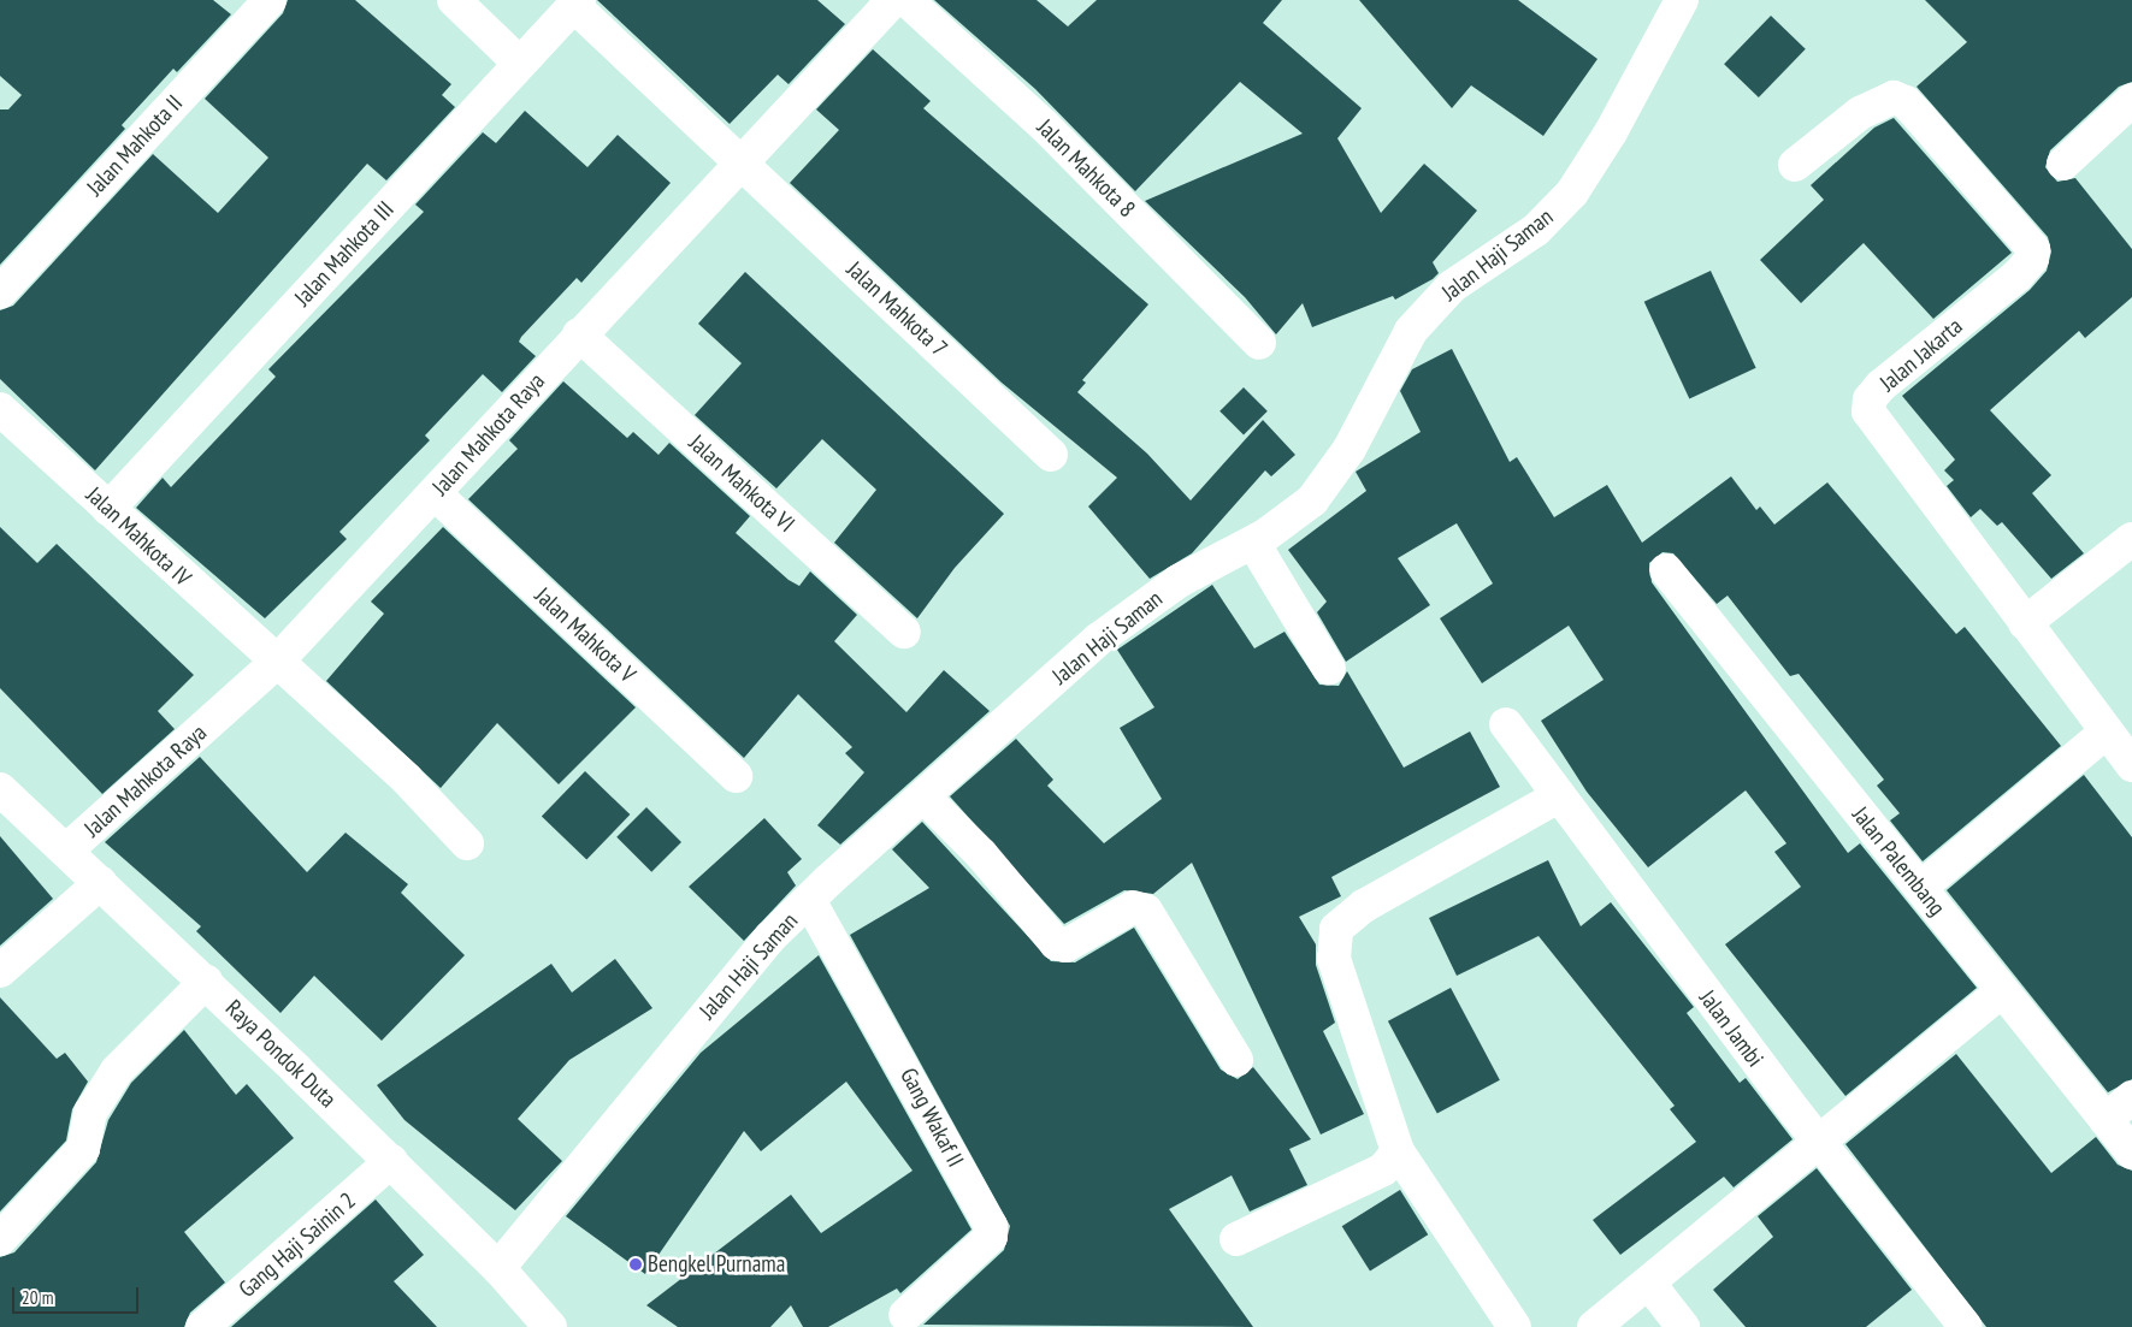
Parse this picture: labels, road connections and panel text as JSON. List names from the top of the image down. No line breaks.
{"streets":{"street":["Jalan Mahkota II","Jalan Mahkota 8","Jalan Mahkota III","Jalan Haji Saman","Jalan Mahkota 7","Jalan Jakarta","Jalan Mahkota Raya","Jalan Mahkota VI","Jalan Mahkota IV","Jalan Mahkota V","Jalan Palembang","Jalan Jambi","Raya Pondok Duta","Gang Wakaf II","Gang Haji Sainin 2"]},"crossings":[["Jalan Mahkota III","Jalan Mahkota 7"],["Jalan Mahkota III","Jalan Mahkota IV"],["Jalan Haji Saman","Raya Pondok Duta"],["Jalan Haji Saman","Gang Wakaf II"],["Jalan Mahkota 7","Jalan Mahkota Raya"],["Jalan Mahkota Raya","Jalan Mahkota VI"],["Jalan Mahkota Raya","Jalan Mahkota IV"],["Jalan Mahkota Raya","Jalan Mahkota V"],["Jalan Mahkota Raya","Raya Pondok Duta"],["Raya Pondok Duta","Gang Haji Sainin 2"]],"places":["Bengkel Purnama"],"scale_bar":"20 m"}
